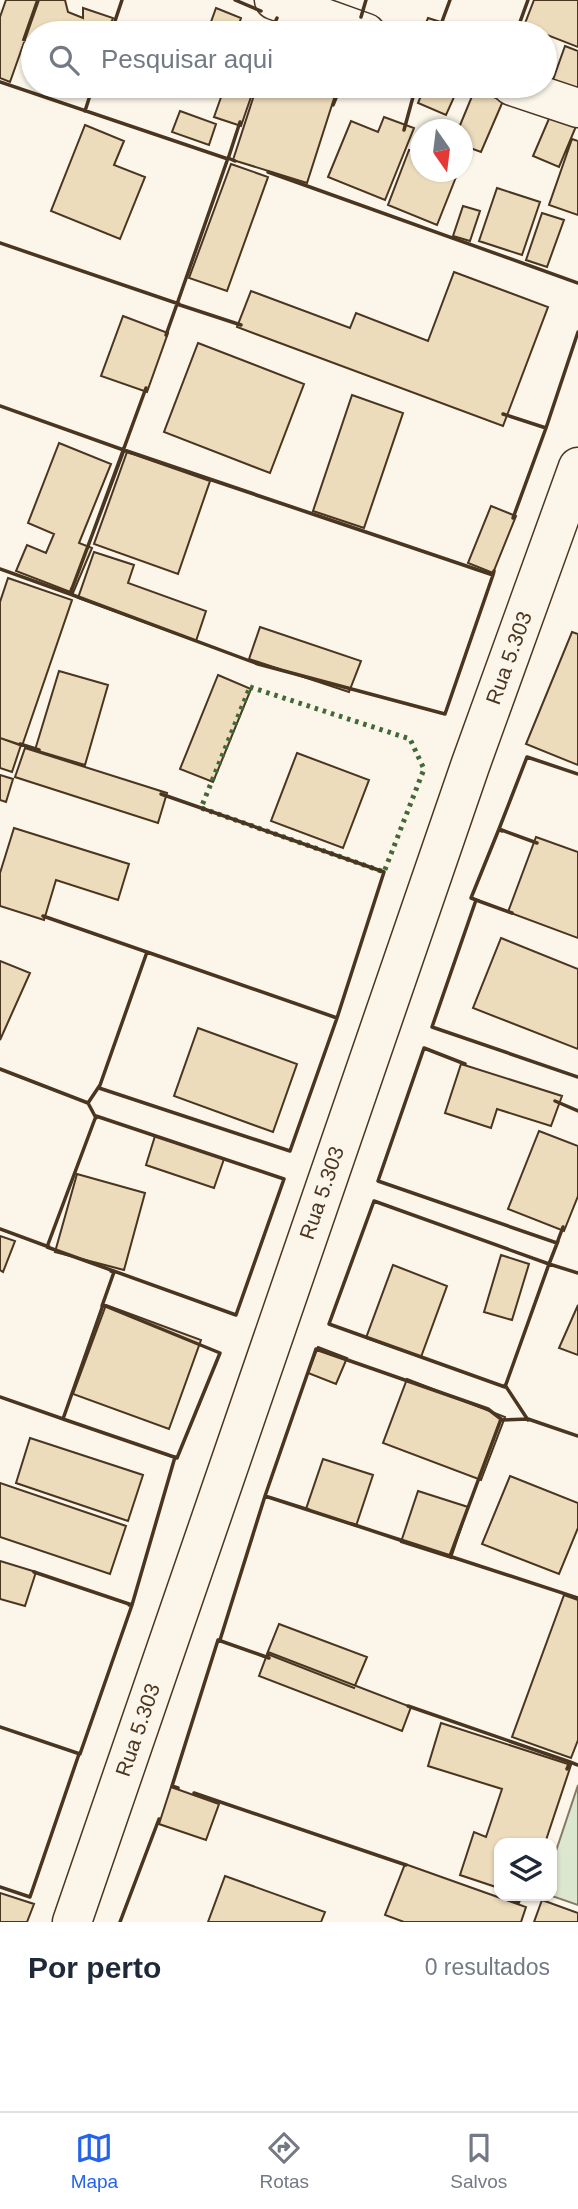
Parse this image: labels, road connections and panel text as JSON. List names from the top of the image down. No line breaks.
{"streets":{"street":["Rua 5.303"]},"north":"bottom","page":{"search":"Pesquisar aqui","heading":["Por perto","0 resultados"],"nav":["Mapa","Rotas","Salvos"]}}
